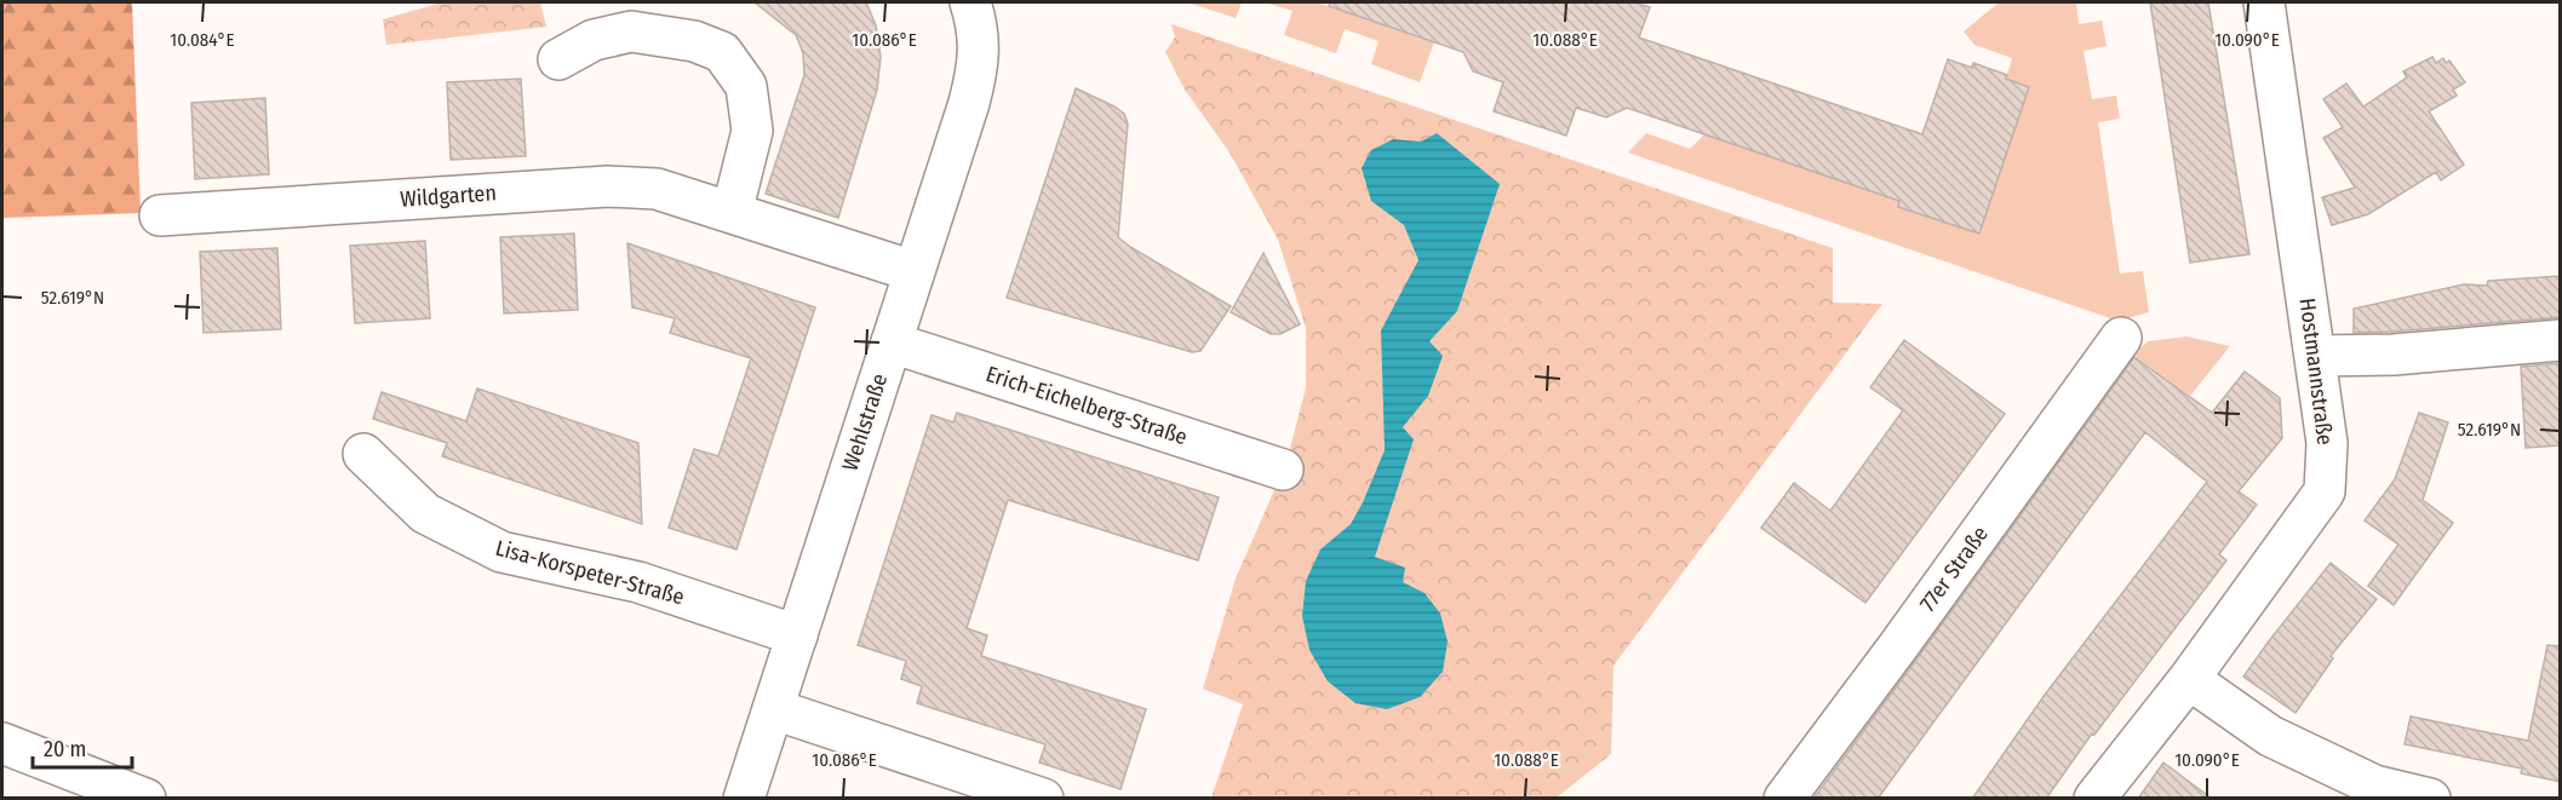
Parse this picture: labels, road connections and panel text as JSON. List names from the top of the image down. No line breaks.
{"streets":{"street":["Wildgarten","Hostmannstraße","Erich-Eichelberg-Straße","Wehlstraße","77er Straße","Lisa-Korspeter-Straße"]},"crossings":[["Wildgarten","Wehlstraße"],["Erich-Eichelberg-Straße","Wehlstraße"],["Wehlstraße","Lisa-Korspeter-Straße"]],"scale_bar":"20 m","coordinates":["10.084°E","10.086°E","10.088°E","10.090°E","52.619°N"]}
